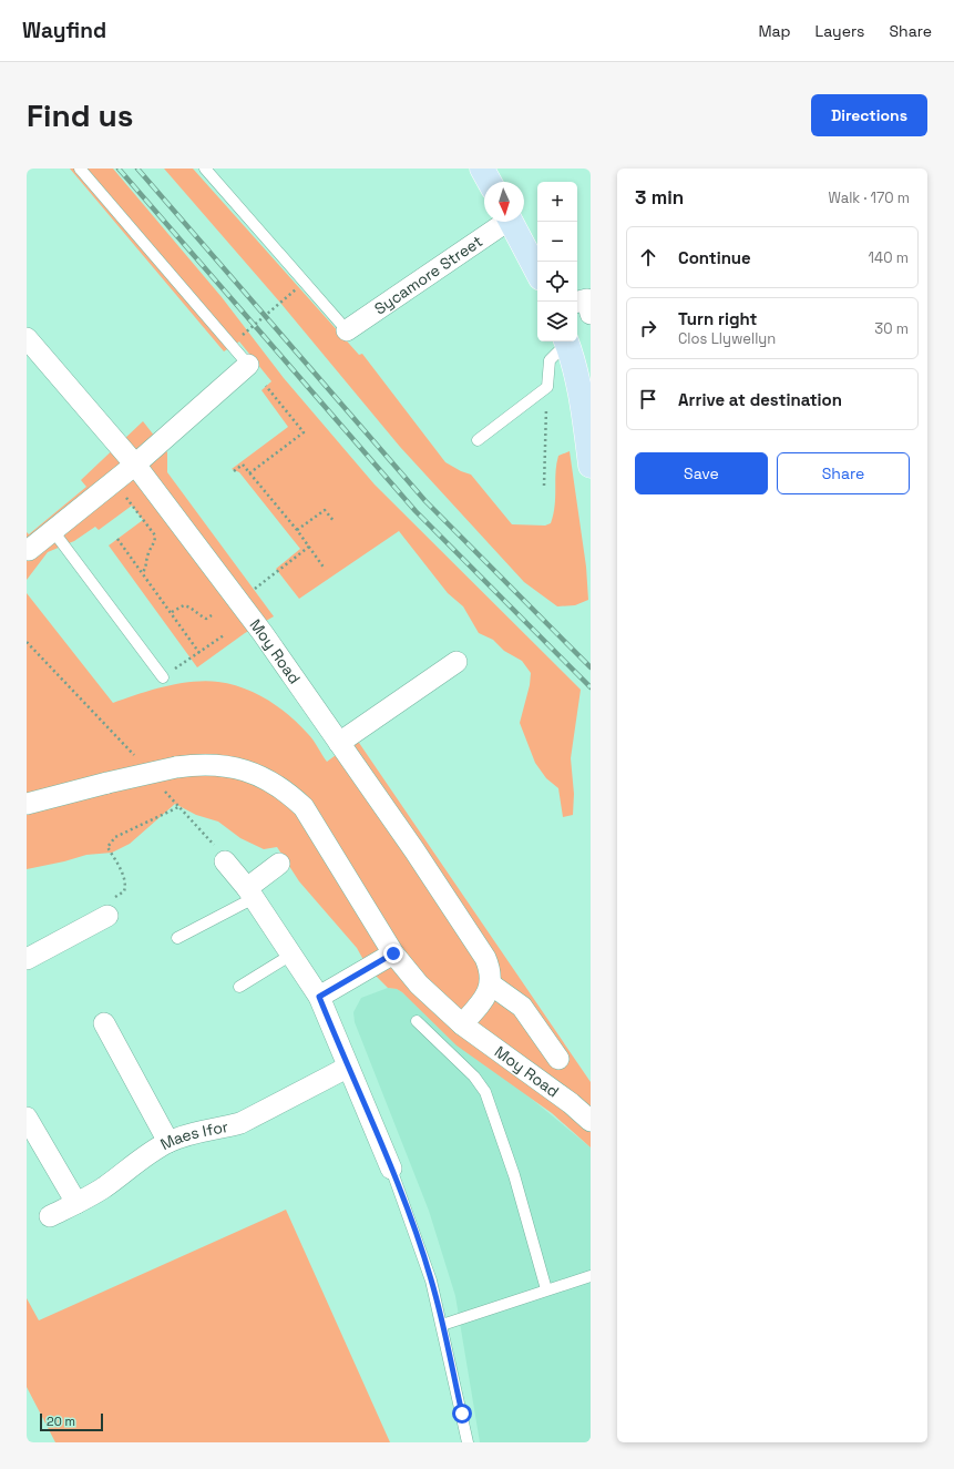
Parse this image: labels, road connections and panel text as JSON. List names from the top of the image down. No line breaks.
{"streets":{"street":["Sycamore Street","Moy Road","Maes Ifor"]},"scale_bar":"20 m","north":"bottom","page":{"header":"Wayfind","nav":["Map","Layers","Share"],"buttons":["Directions",["Save","Share"]],"title":"Find us","heading":["3 min","Walk · 170 m"],"map_buttons":["+","−"],"list":[["Continue","140 m"],["Turn right","Clos Llywellyn","30 m"],"Arrive at destination"],"scale":"20 m"}}
